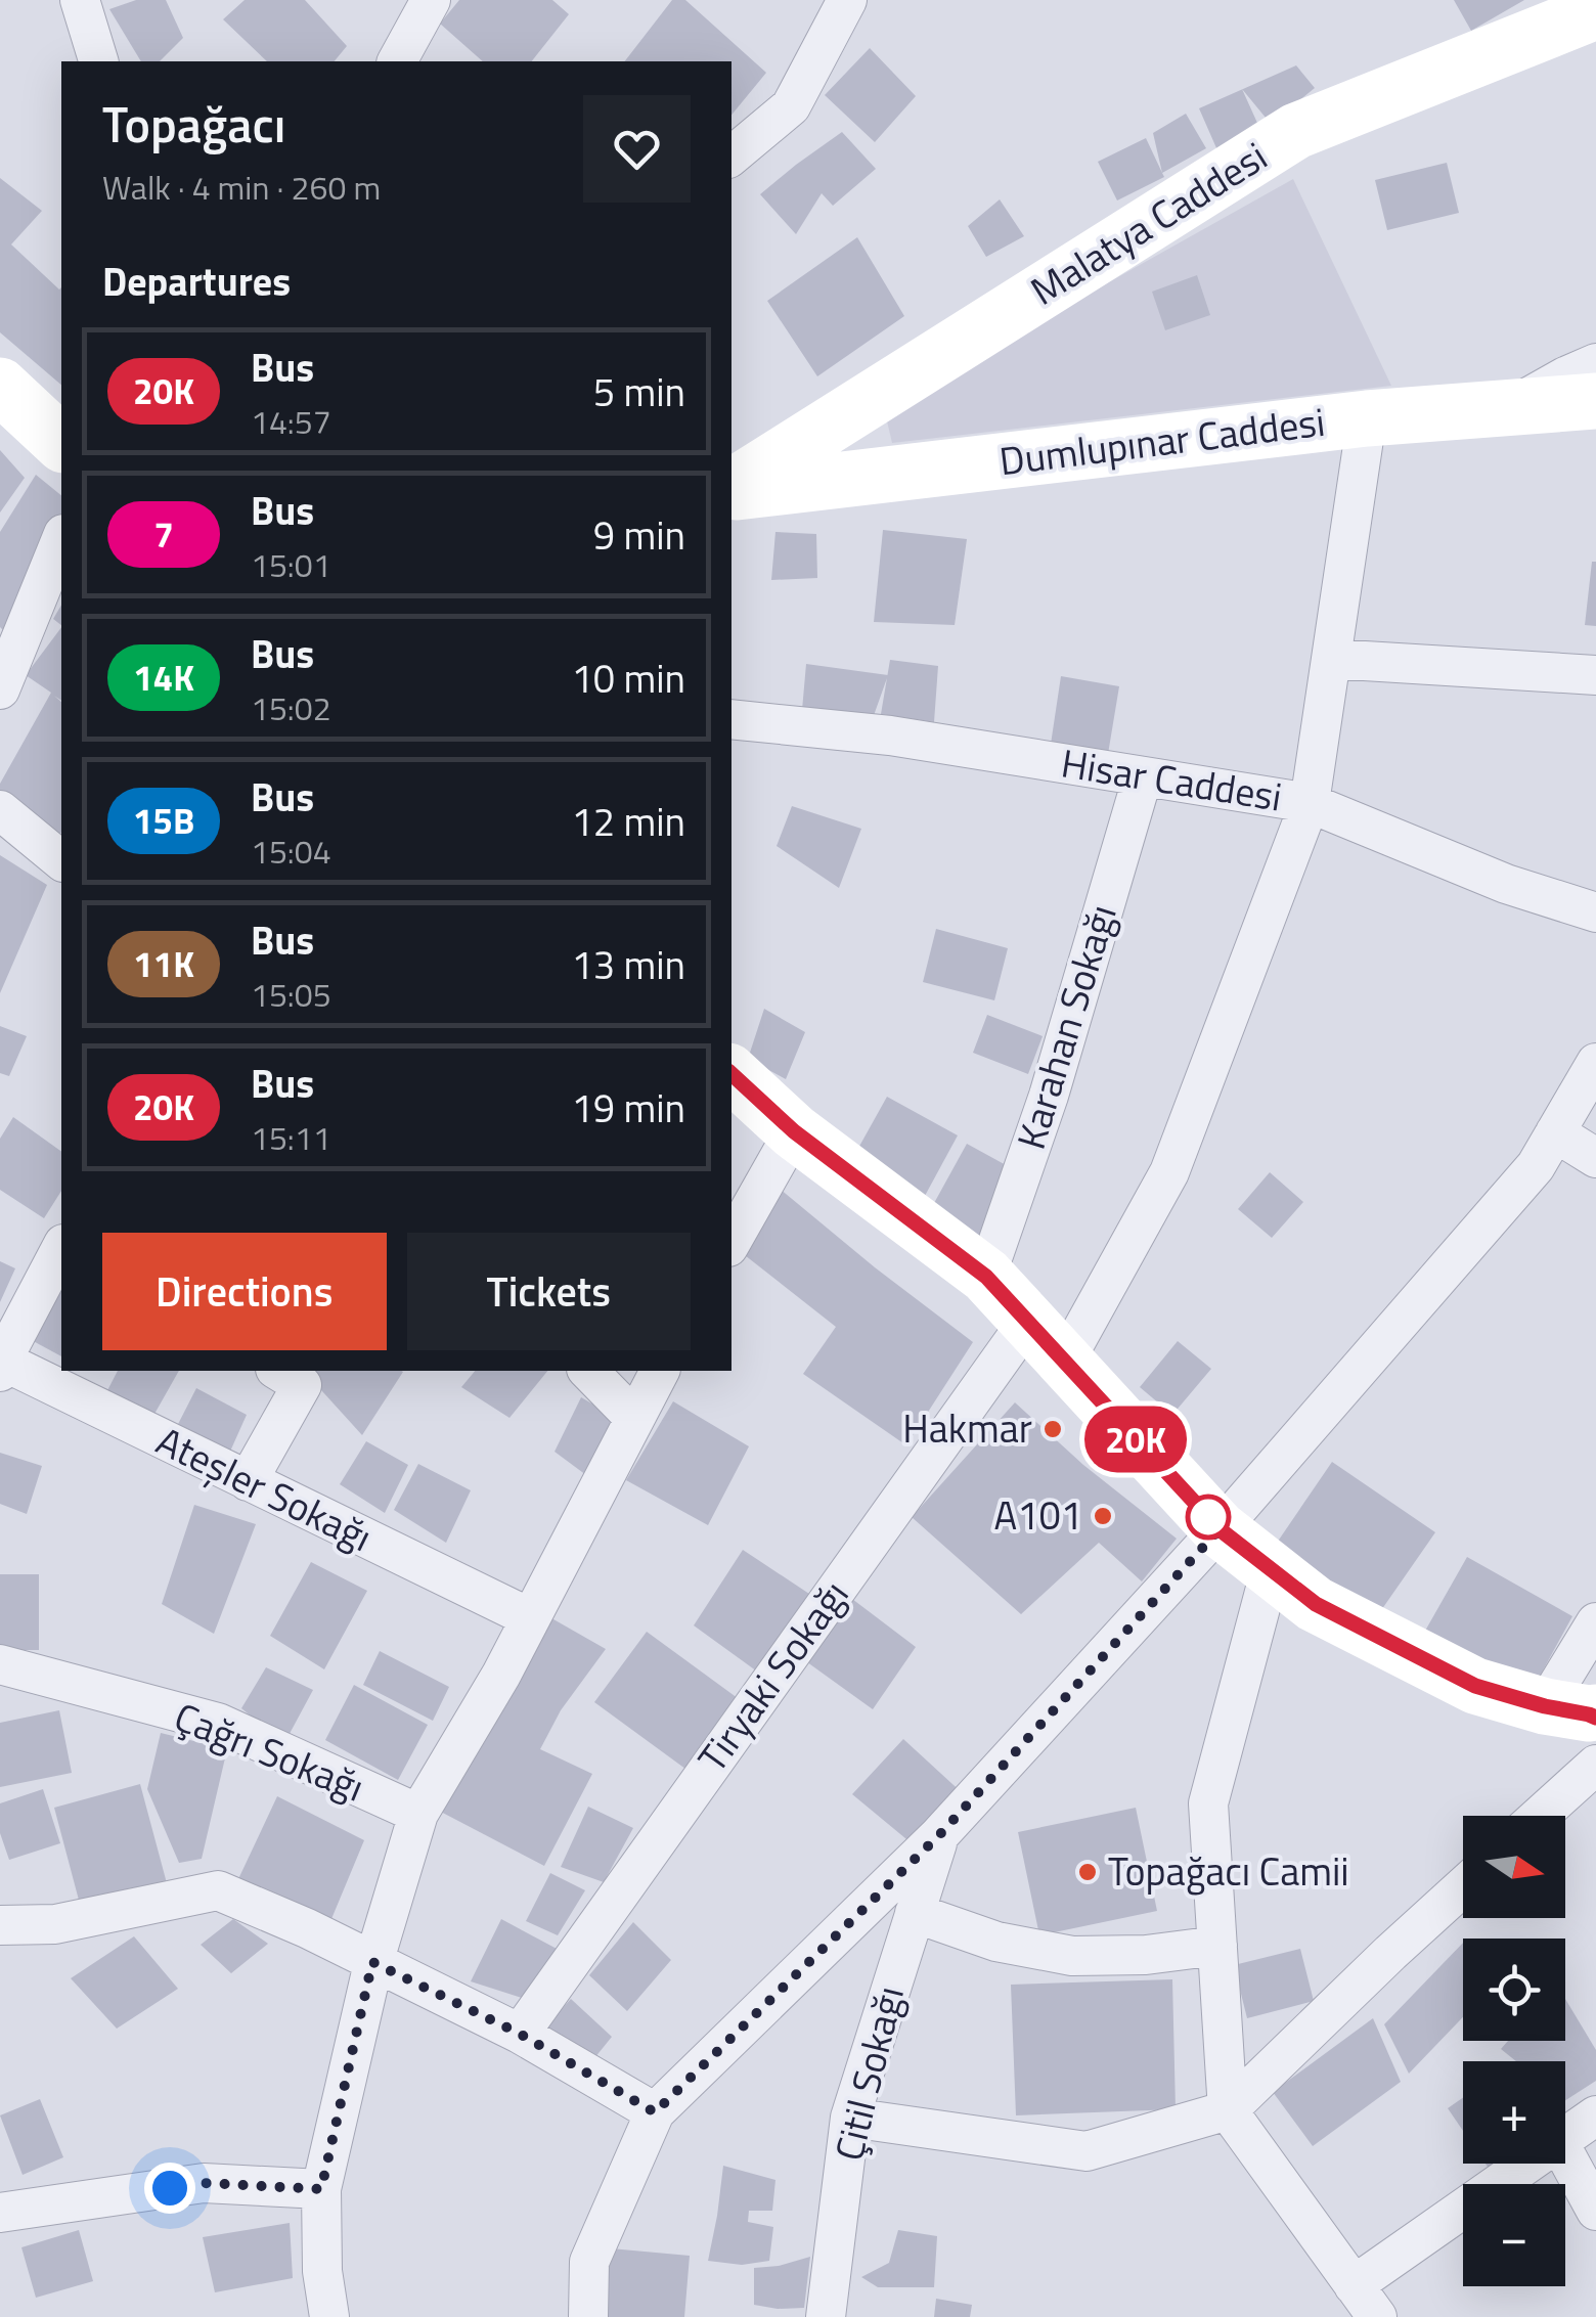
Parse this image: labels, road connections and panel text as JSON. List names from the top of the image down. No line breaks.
{"streets":{"street":["Malatya Caddesi","Dumlupınar Caddesi","Hisar Caddesi","Karahan Sokağı","Ateşler Sokağı","Tiryaki Sokağı","Çağrı Sokağı","Çitil Sokağı"]},"crossings":[["Hisar Caddesi","Karahan Sokağı"]],"places":["Hakmar","A101","Topağacı Camii"],"lines":["bus line 20K"],"north":"right","page":{"on_map":"20K","heading":[["Topağacı","Walk · 4 min · 260 m"],"Departures"],"list":[{"mark":"20K","name":"Bus","note":"14:57","value":"5 min"},{"mark":"7","name":"Bus","note":"15:01","value":"9 min"},{"mark":"14K","name":"Bus","note":"15:02","value":"10 min"},{"mark":"15B","name":"Bus","note":"15:04","value":"12 min"},{"mark":"11K","name":"Bus","note":"15:05","value":"13 min"},{"mark":"20K","name":"Bus","note":"15:11","value":"19 min"}],"buttons":["Directions","Tickets"],"map_buttons":["+","−"]}}
